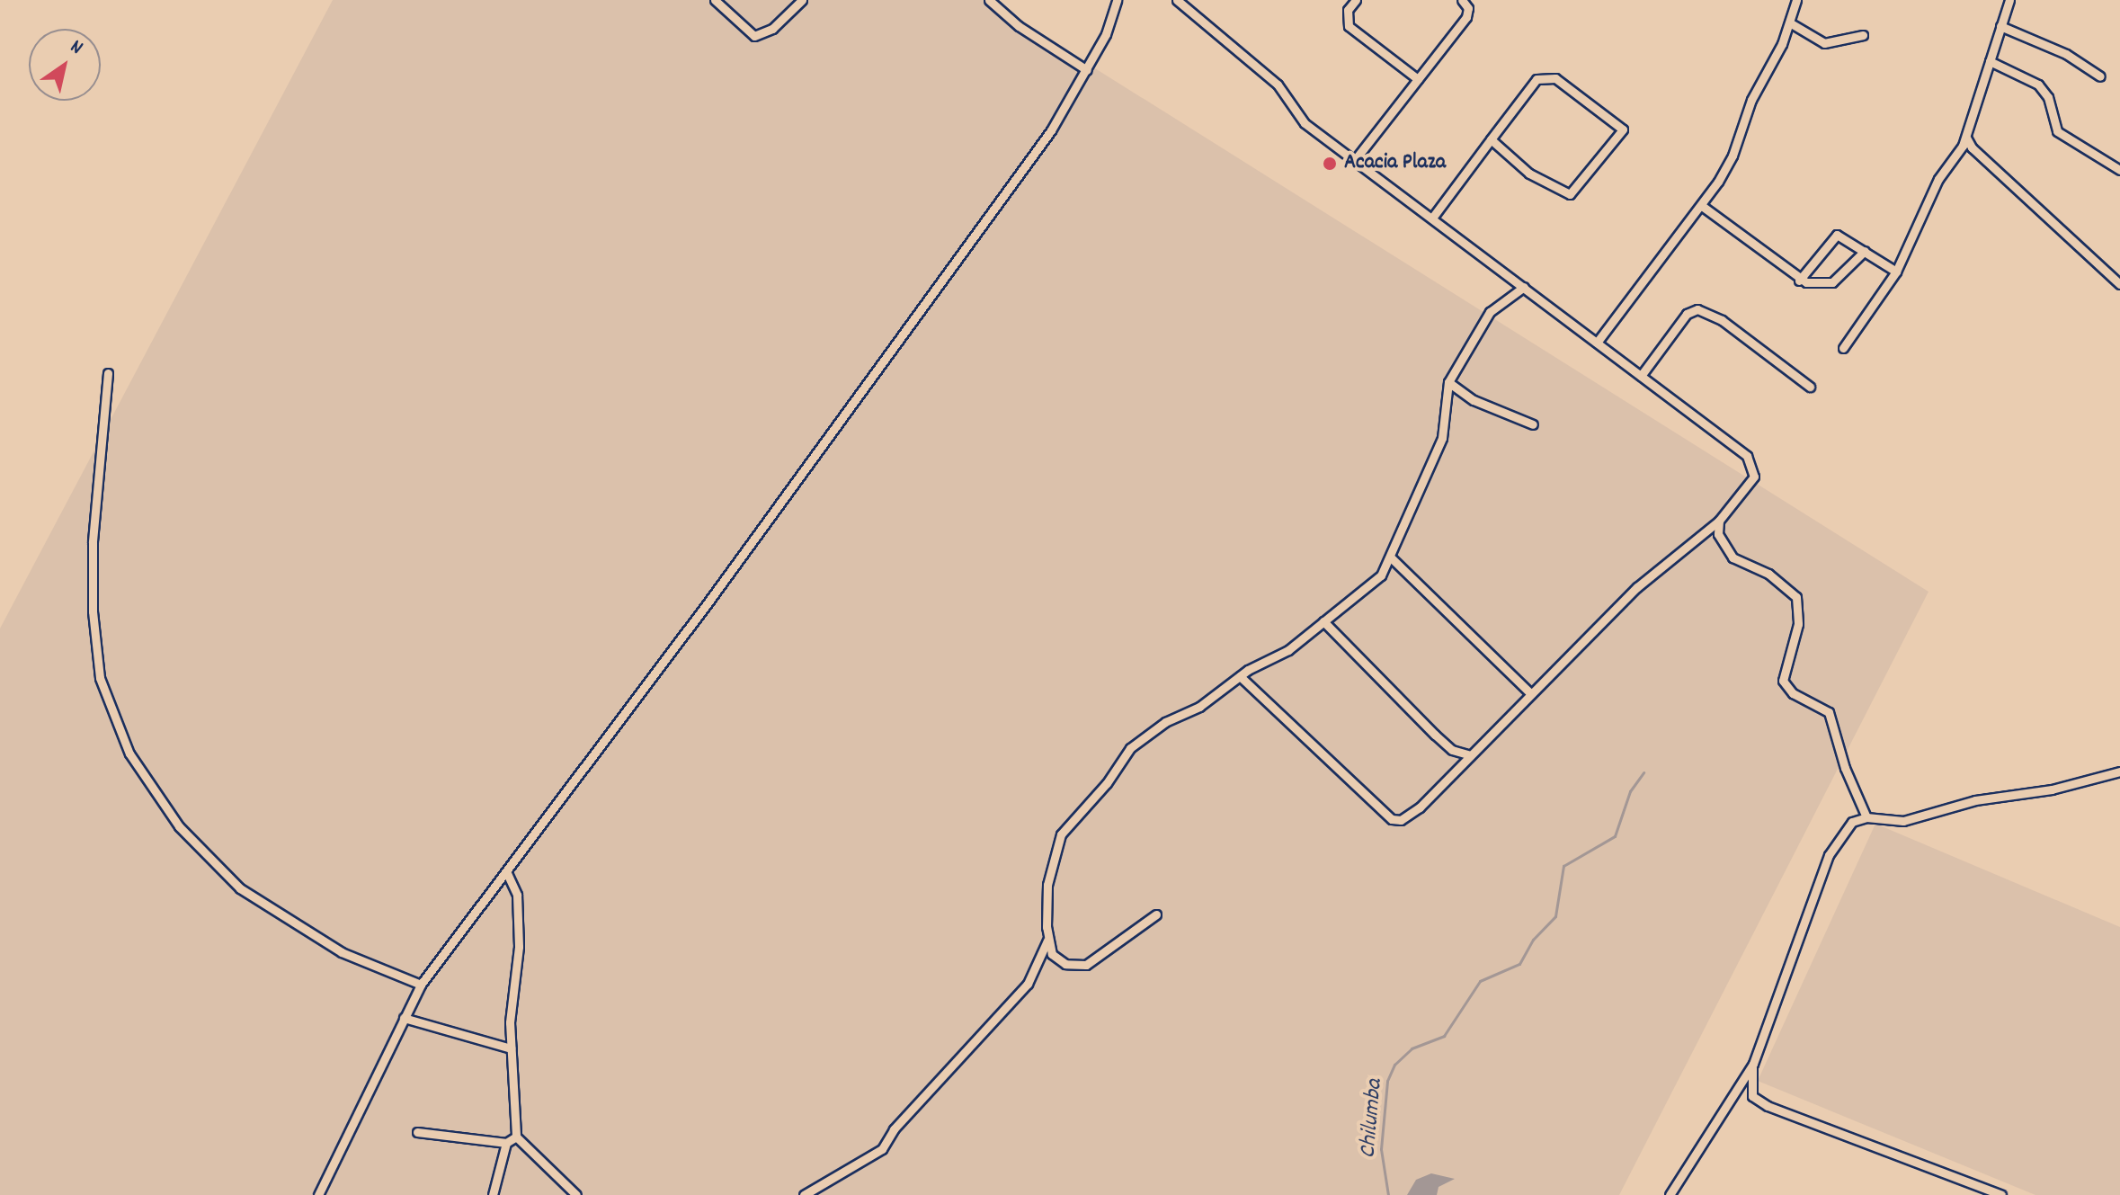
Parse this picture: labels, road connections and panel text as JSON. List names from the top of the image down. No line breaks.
{"water":["Chilumba"],"places":["Acacia Plaza"],"north":"top right"}
